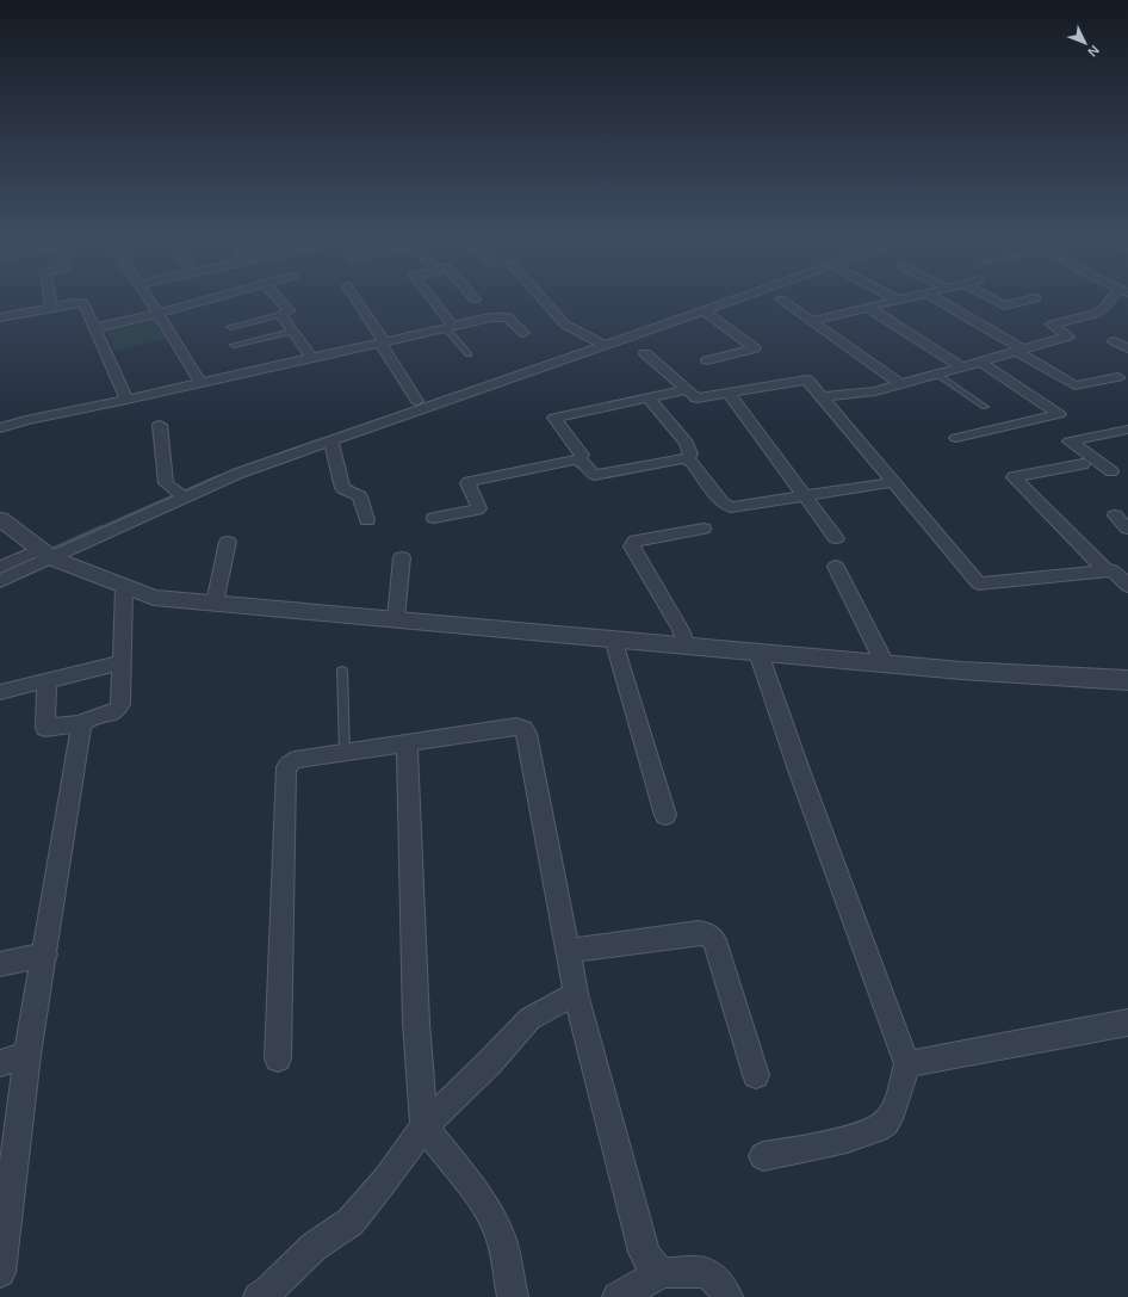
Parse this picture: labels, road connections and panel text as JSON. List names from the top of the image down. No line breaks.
{"north":"bottom right"}
